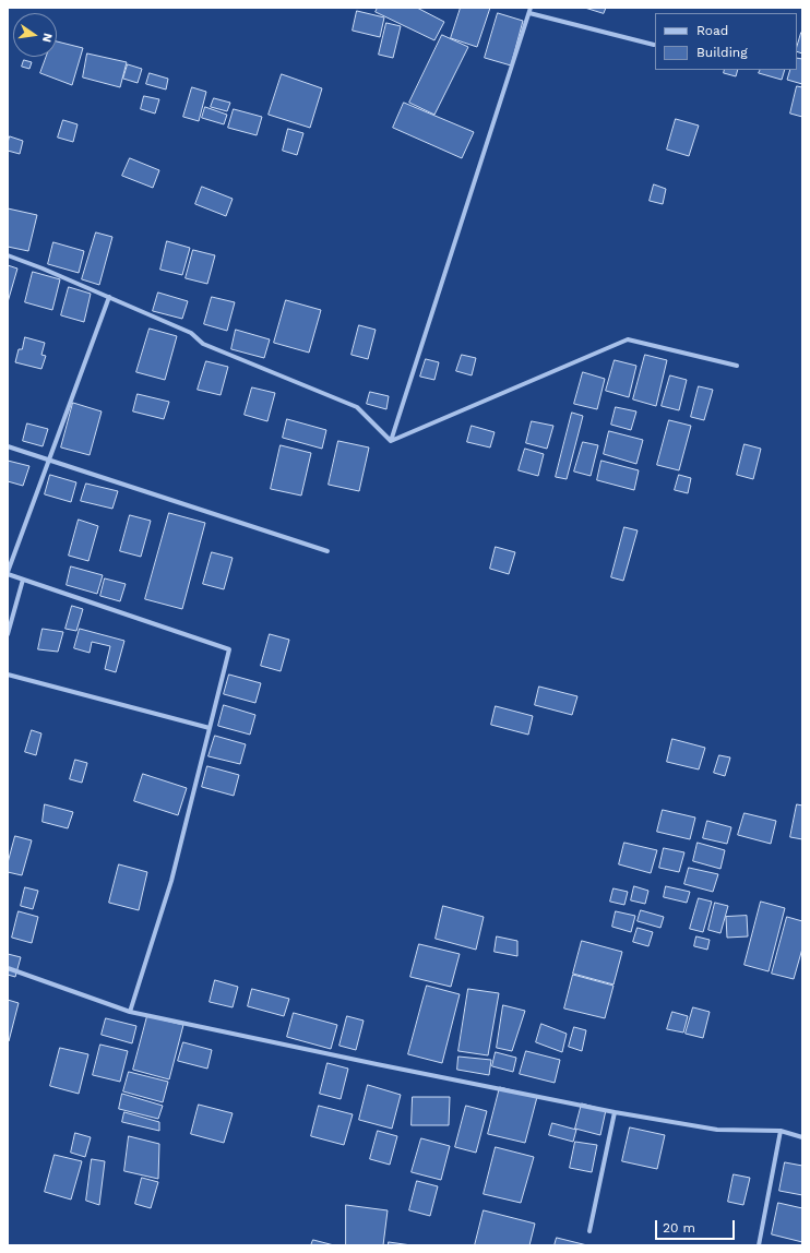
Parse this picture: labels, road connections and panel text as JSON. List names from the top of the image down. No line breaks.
{"legend":["Road","Building"],"scale_bar":"20 m","north":"right"}
